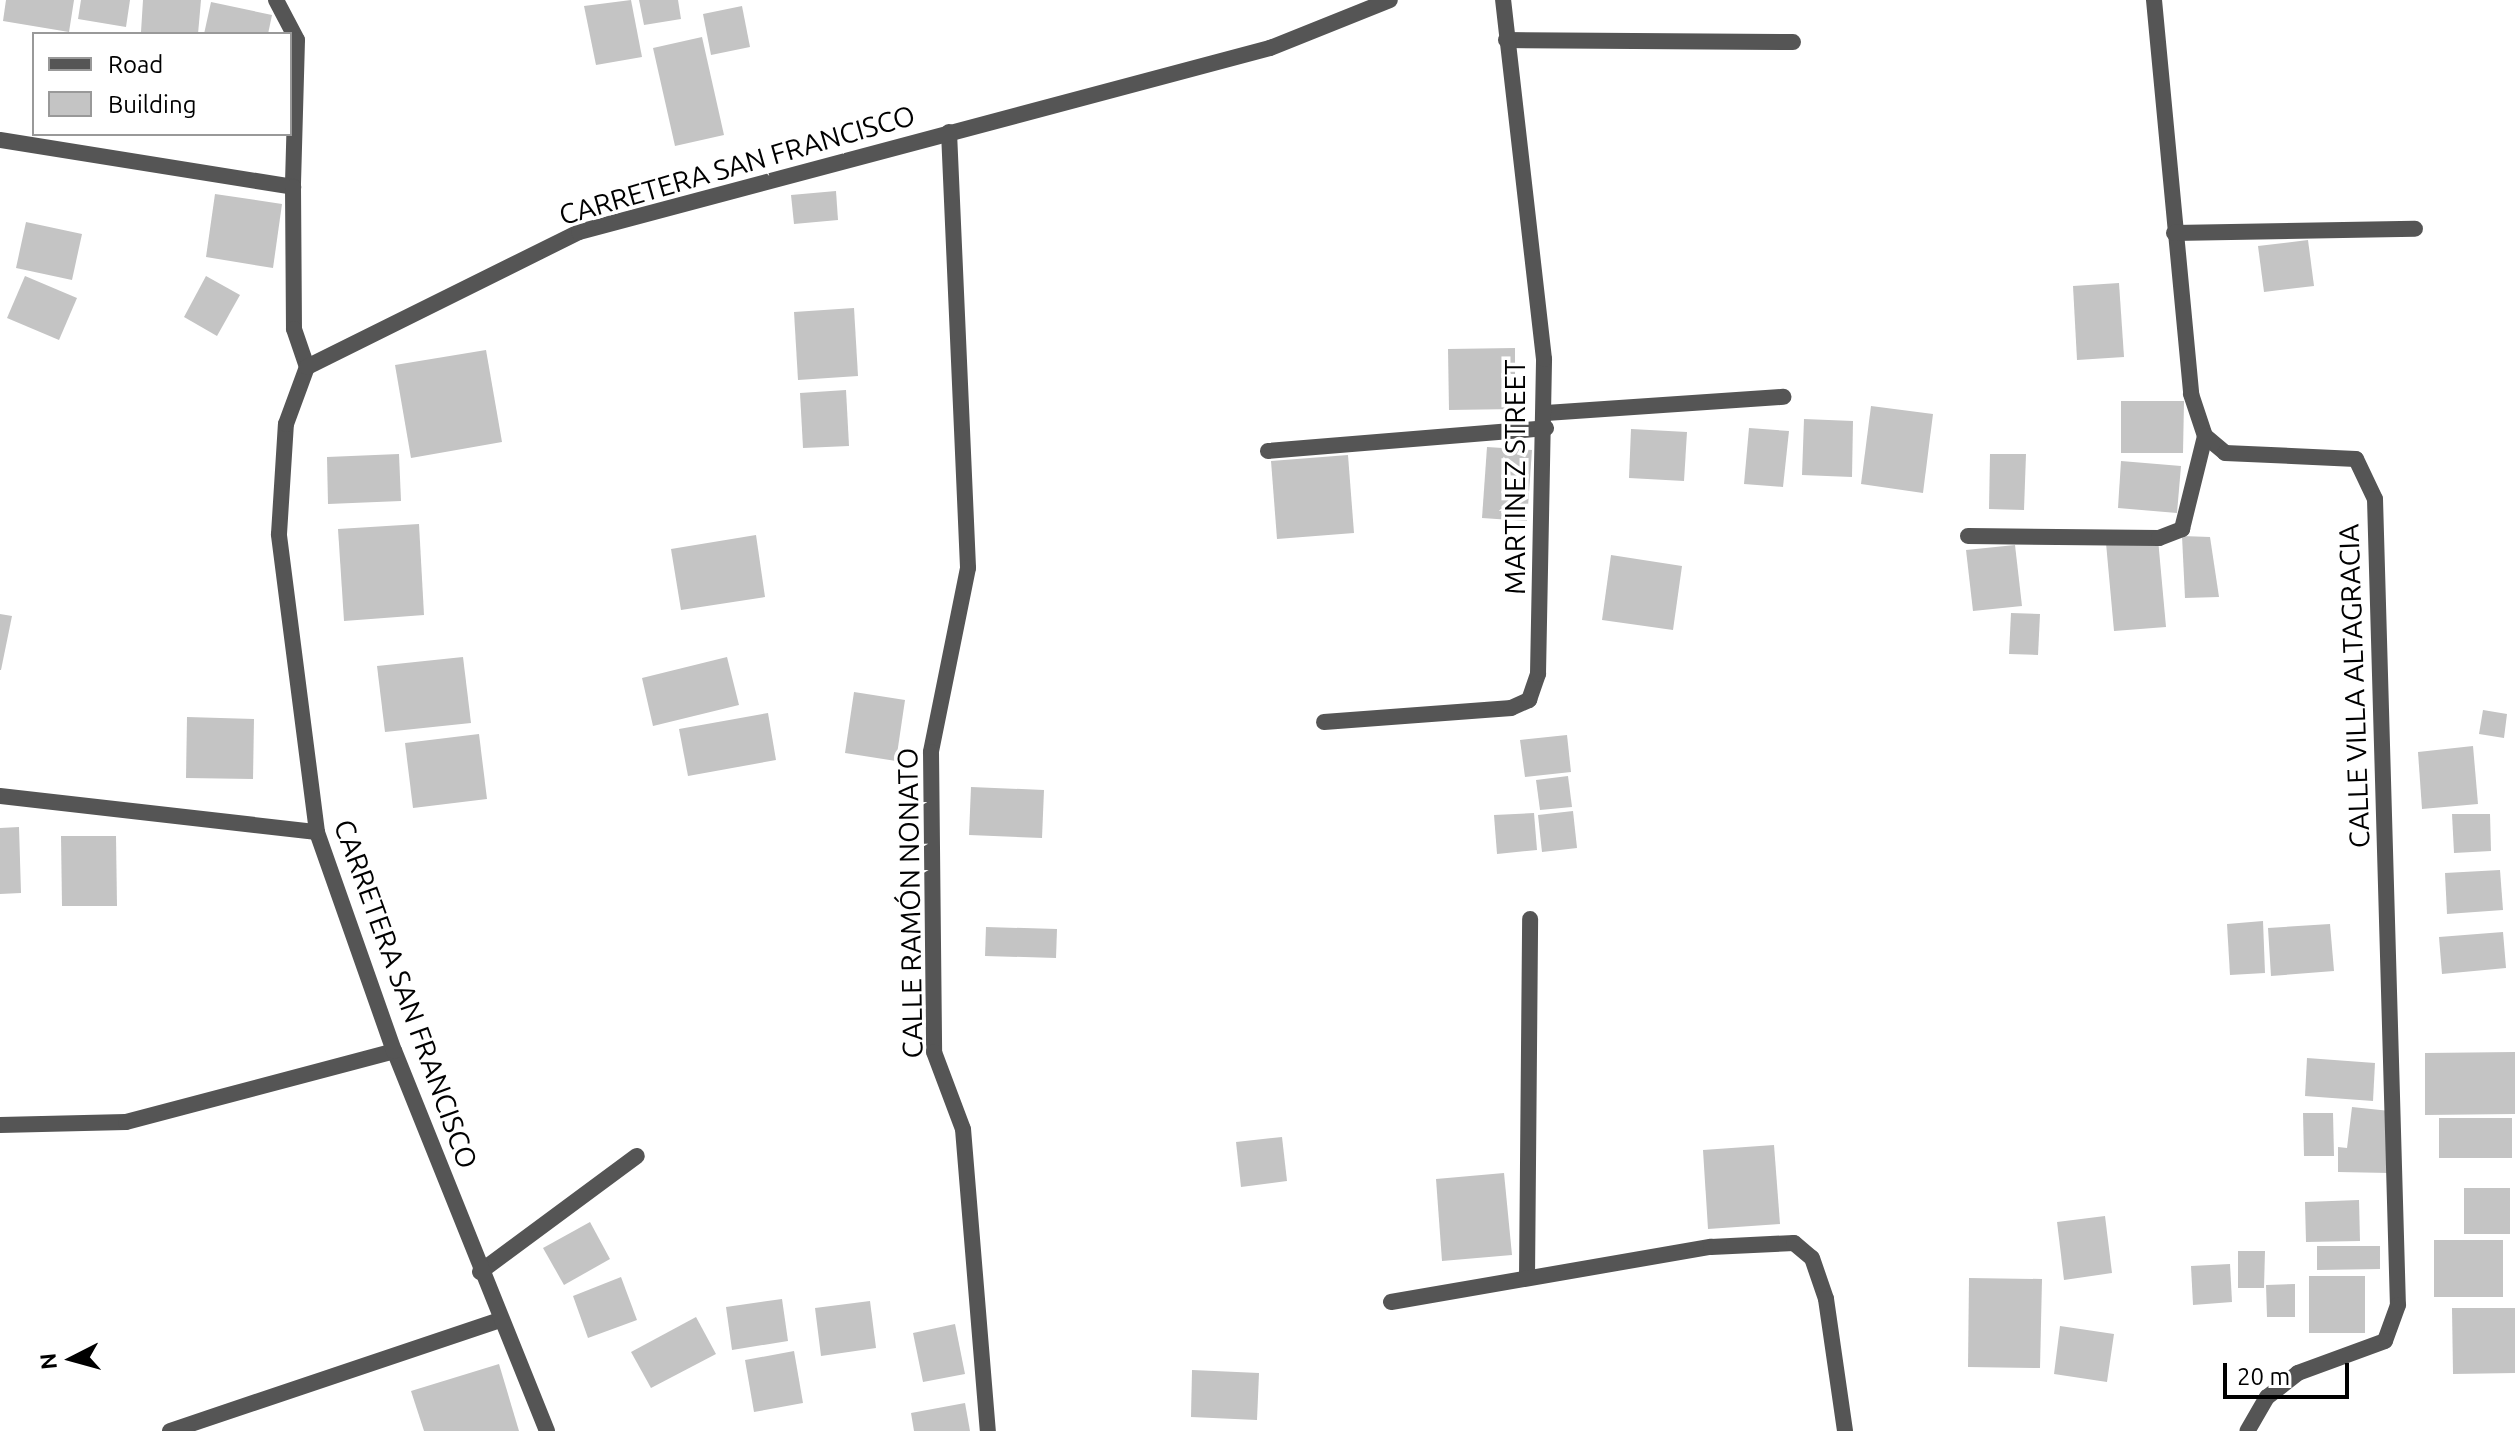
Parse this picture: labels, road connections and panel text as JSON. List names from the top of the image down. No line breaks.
{"streets":{"street":["CARRETERA SAN FRANCISCO","MARTINEZ STREET","CALLE VILLA ALTAGRACIA","CALLE RAMÓN NONATO"]},"crossings":[["CARRETERA SAN FRANCISCO","CALLE RAMÓN NONATO"]],"legend":["Road","Building"],"scale_bar":"20 m","north":"left"}
